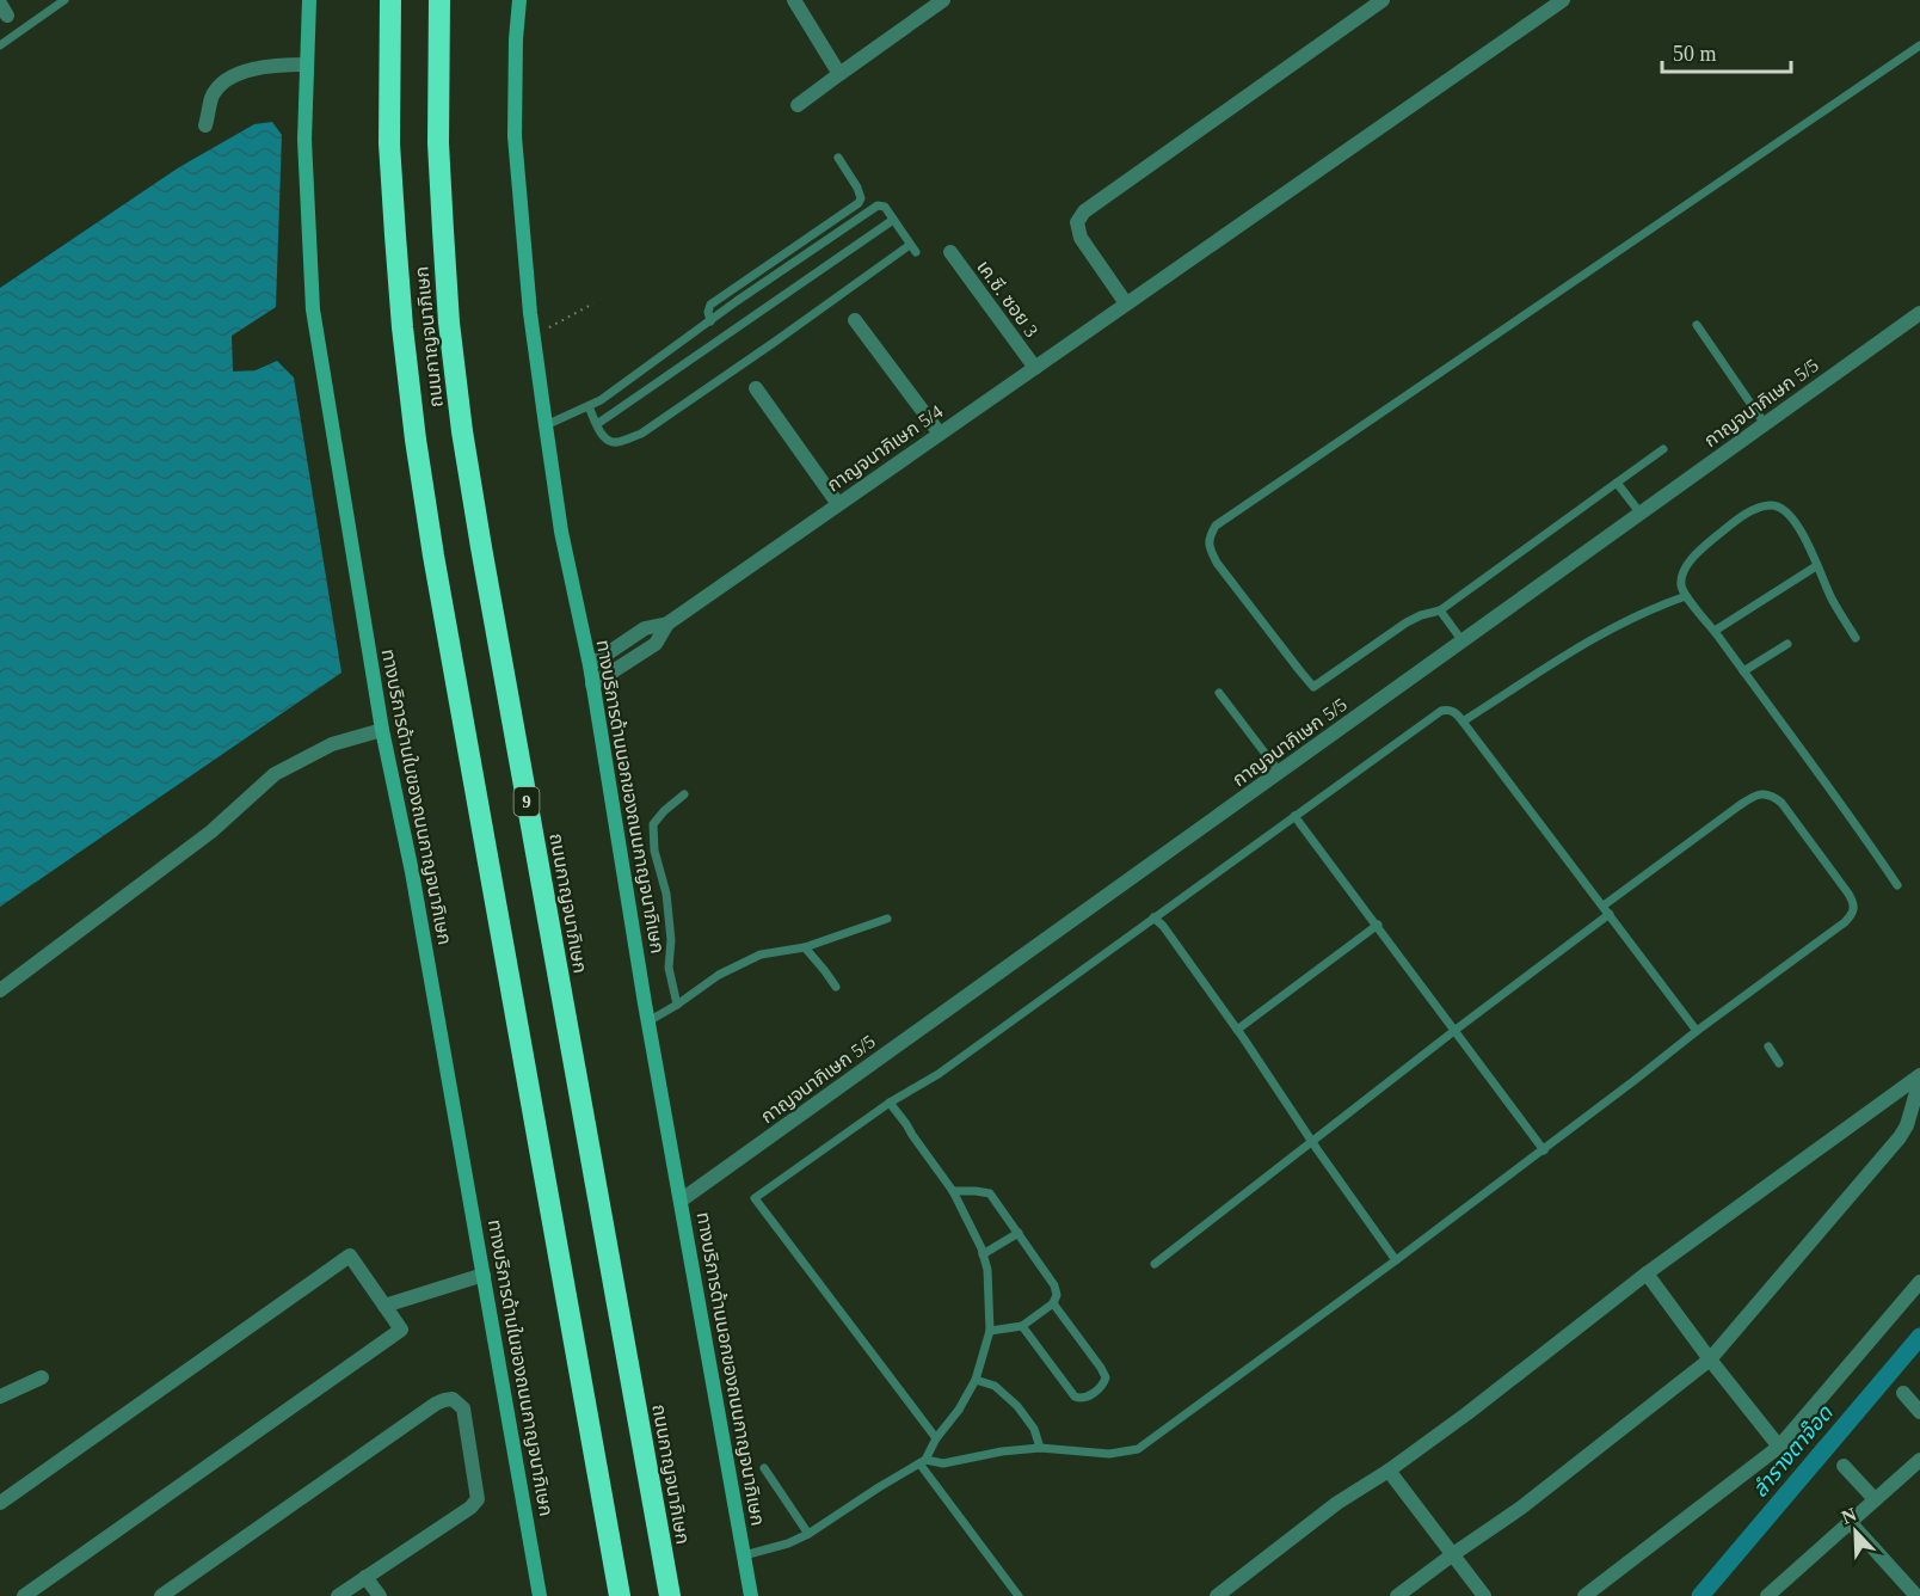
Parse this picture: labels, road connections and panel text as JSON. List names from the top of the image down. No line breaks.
{"streets":{"highway":["ถนนกาญจนาภิเษก","9"],"main road":["ทางบริการด้านในของถนนกาญจนาภิเษก","ทางบริการด้านนอกของถนนกาญจนาภิเษก"],"street":["เค.ซี. ซอย 3","กาญจนาภิเษก 5/5","กาญจนาภิเษก 5/4"]},"crossings":[["เค.ซี. ซอย 3","กาญจนาภิเษก 5/4"],["กาญจนาภิเษก 5/5","ทางบริการด้านนอกของถนนกาญจนาภิเษก"],["กาญจนาภิเษก 5/4","ทางบริการด้านนอกของถนนกาญจนาภิเษก"]],"water":["ลำรางตาจ๊อด"],"scale_bar":"50 m","north":"top left"}
